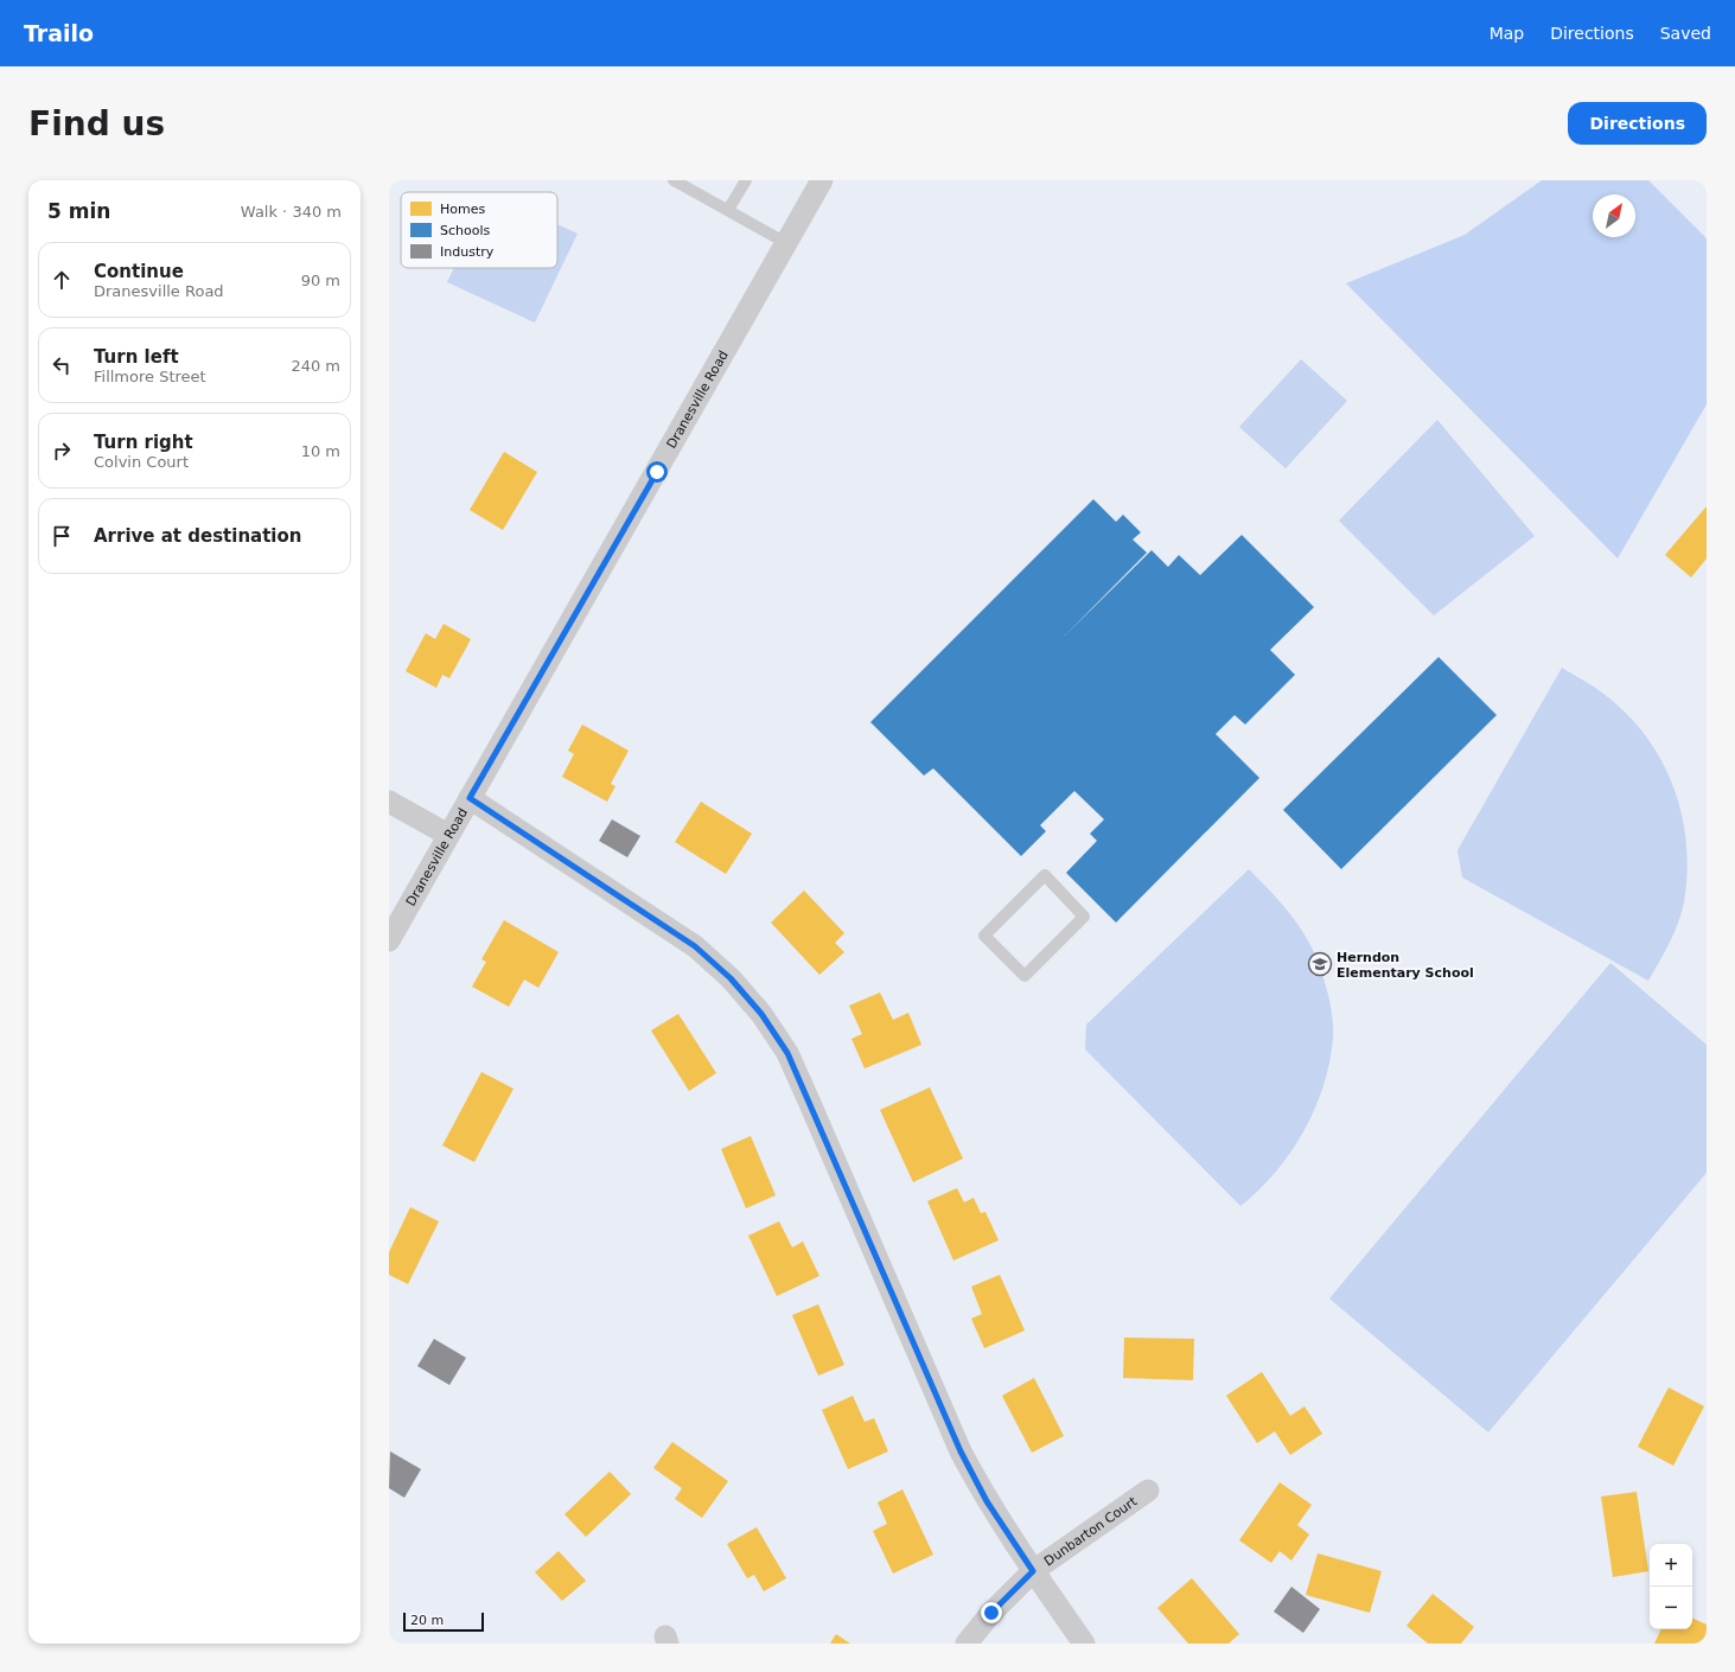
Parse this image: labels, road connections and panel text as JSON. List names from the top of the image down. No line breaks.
{"streets":{"street":["Dranesville Road","Dunbarton Court"]},"places":{"school or university":["Herndon Elementary School"]},"legend":["Homes","Schools","Industry"],"scale_bar":"20 m","north":"top right","page":{"header":"Trailo","nav":["Map","Directions","Saved"],"buttons":"Directions","title":"Find us","heading":["5 min","Walk · 340 m"],"list":[["Continue","Dranesville Road","90 m"],["Turn left","Fillmore Street","240 m"],["Turn right","Colvin Court","10 m"],"Arrive at destination"],"map_buttons":["+","−"],"scale":"20 m"}}
